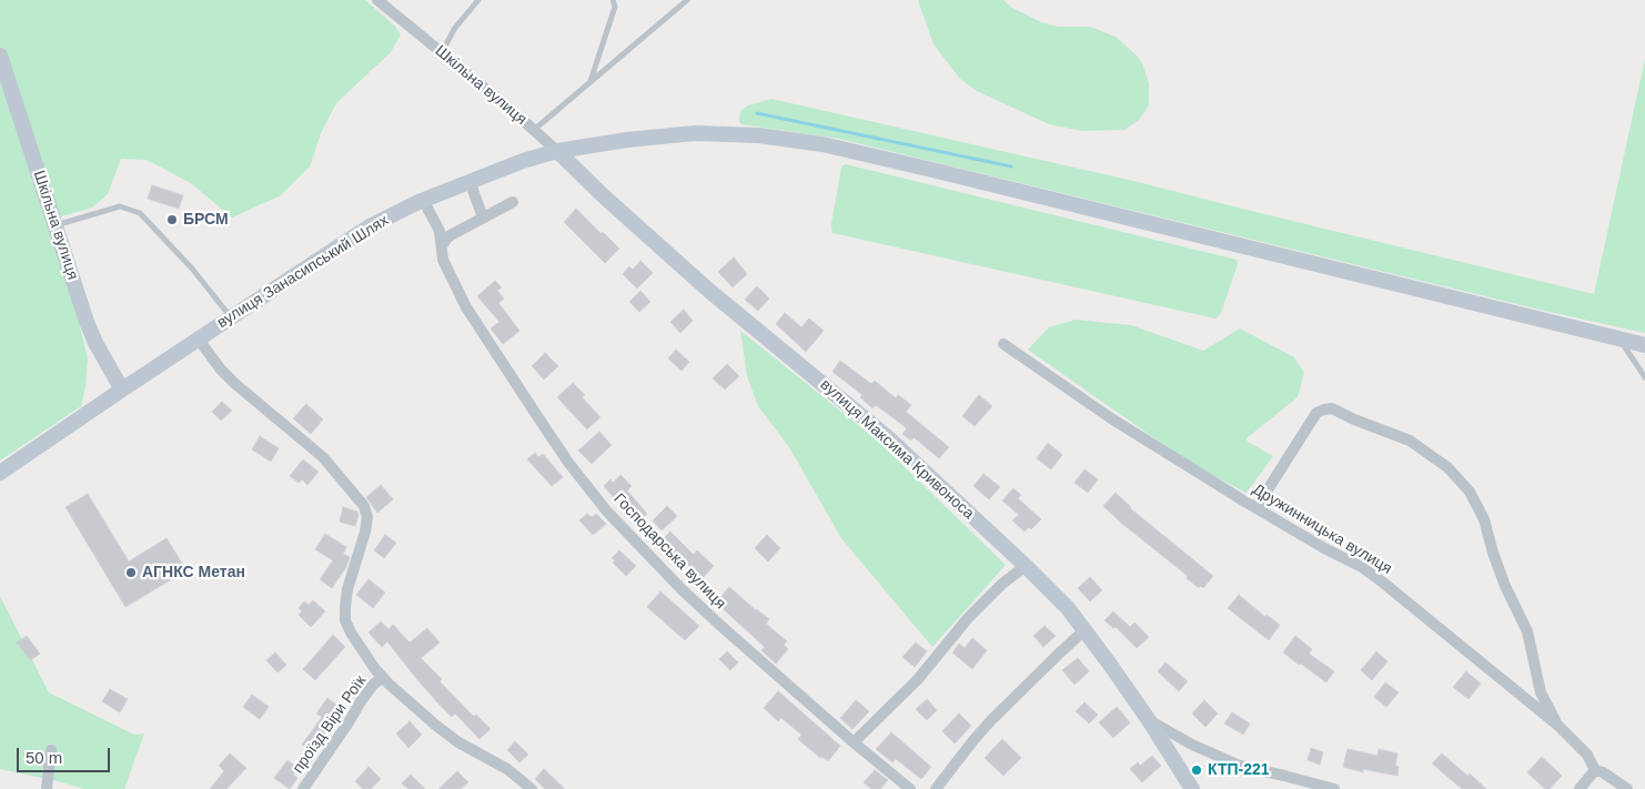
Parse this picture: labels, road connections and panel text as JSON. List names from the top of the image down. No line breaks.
{"streets":{"main road":["Шкільна вулиця","вулиця Занасипський Шлях","вулиця Максима Кривоноса"],"street":["Дружинницька вулиця","Господарська вулиця","проїзд Віри Роїк"]},"crossings":[["Шкільна вулиця","вулиця Занасипський Шлях"],["Шкільна вулиця","вулиця Максима Кривоноса"],["вулиця Занасипський Шлях","вулиця Максима Кривоноса"],["вулиця Занасипський Шлях","Господарська вулиця"]],"places":["БРСМ","АГНКС Метан","КТП-221"],"scale_bar":"50 m"}
